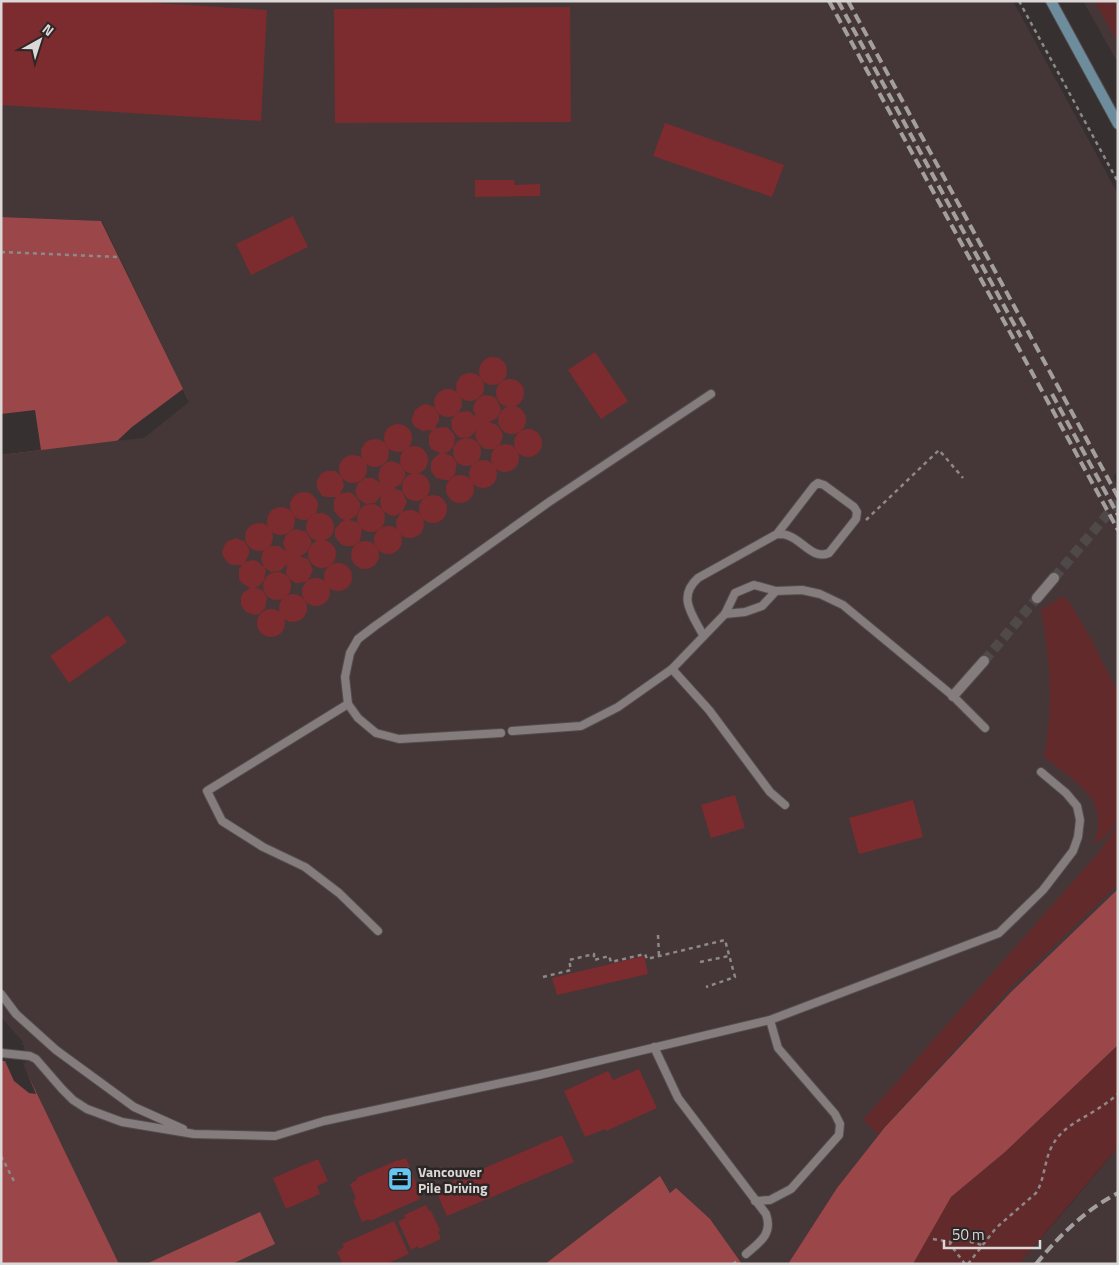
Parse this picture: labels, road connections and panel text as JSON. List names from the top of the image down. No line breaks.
{"places":{"office":["Vancouver Pile Driving"]},"scale_bar":"50 m","north":"top right"}
